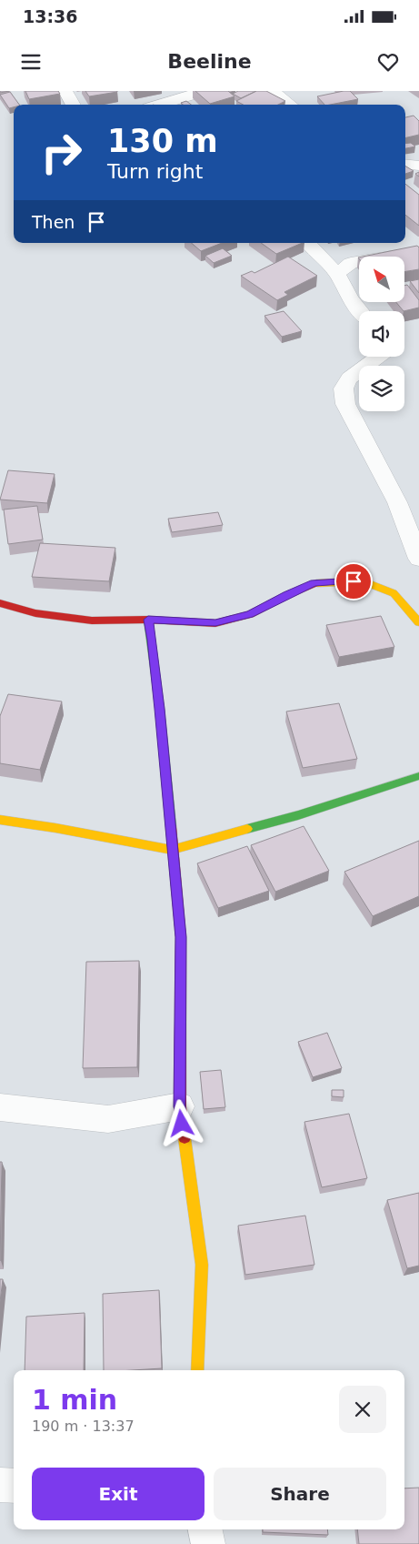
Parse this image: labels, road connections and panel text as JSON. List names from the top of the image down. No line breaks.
{"north":"top left","page":{"status":"13:36","header":"Beeline","turn":["130 m","Turn right"],"then":"Then","heading":["1 min","190 m · 13:37"],"buttons":["Exit","Share"]}}
